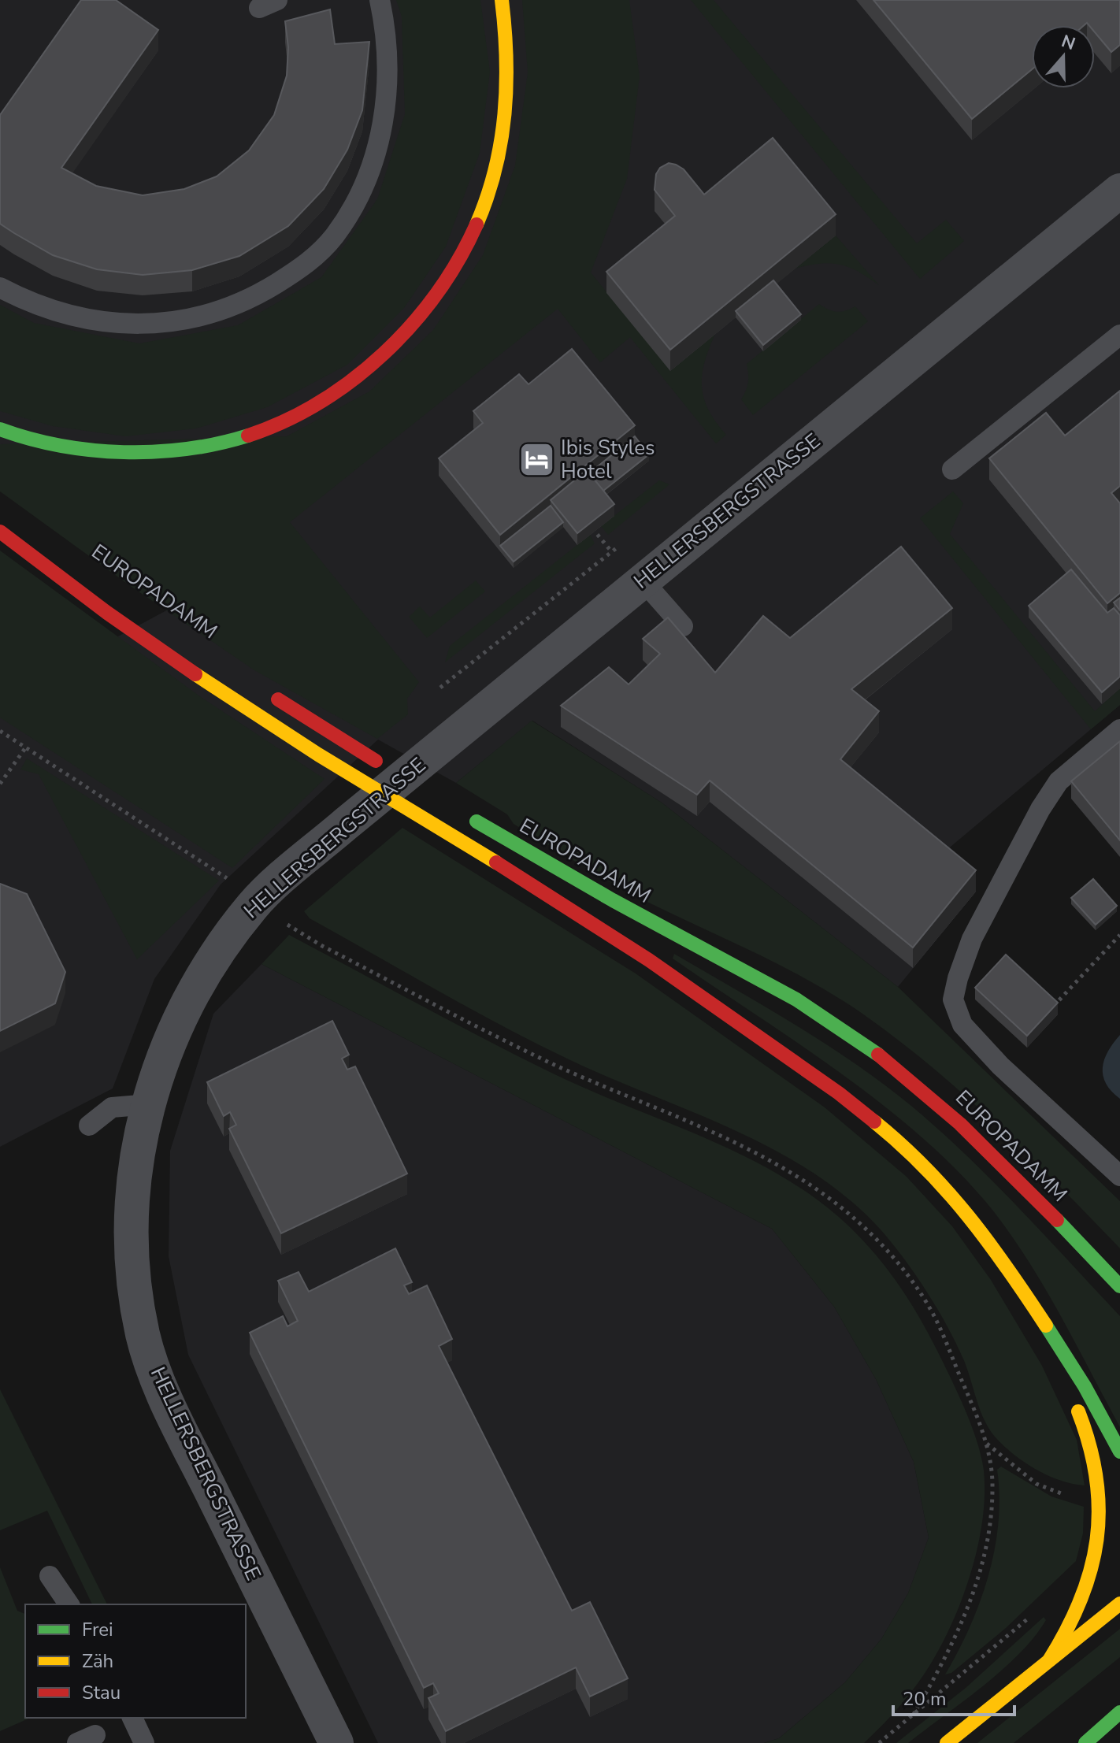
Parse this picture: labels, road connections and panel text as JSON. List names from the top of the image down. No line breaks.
{"streets":{"main road":["EUROPADAMM"],"street":["HELLERSBERGSTRASSE"]},"places":{"hotel":["Ibis Styles Hotel"]},"legend":["Frei","Zäh","Stau"],"scale_bar":"20 m","north":"top"}
